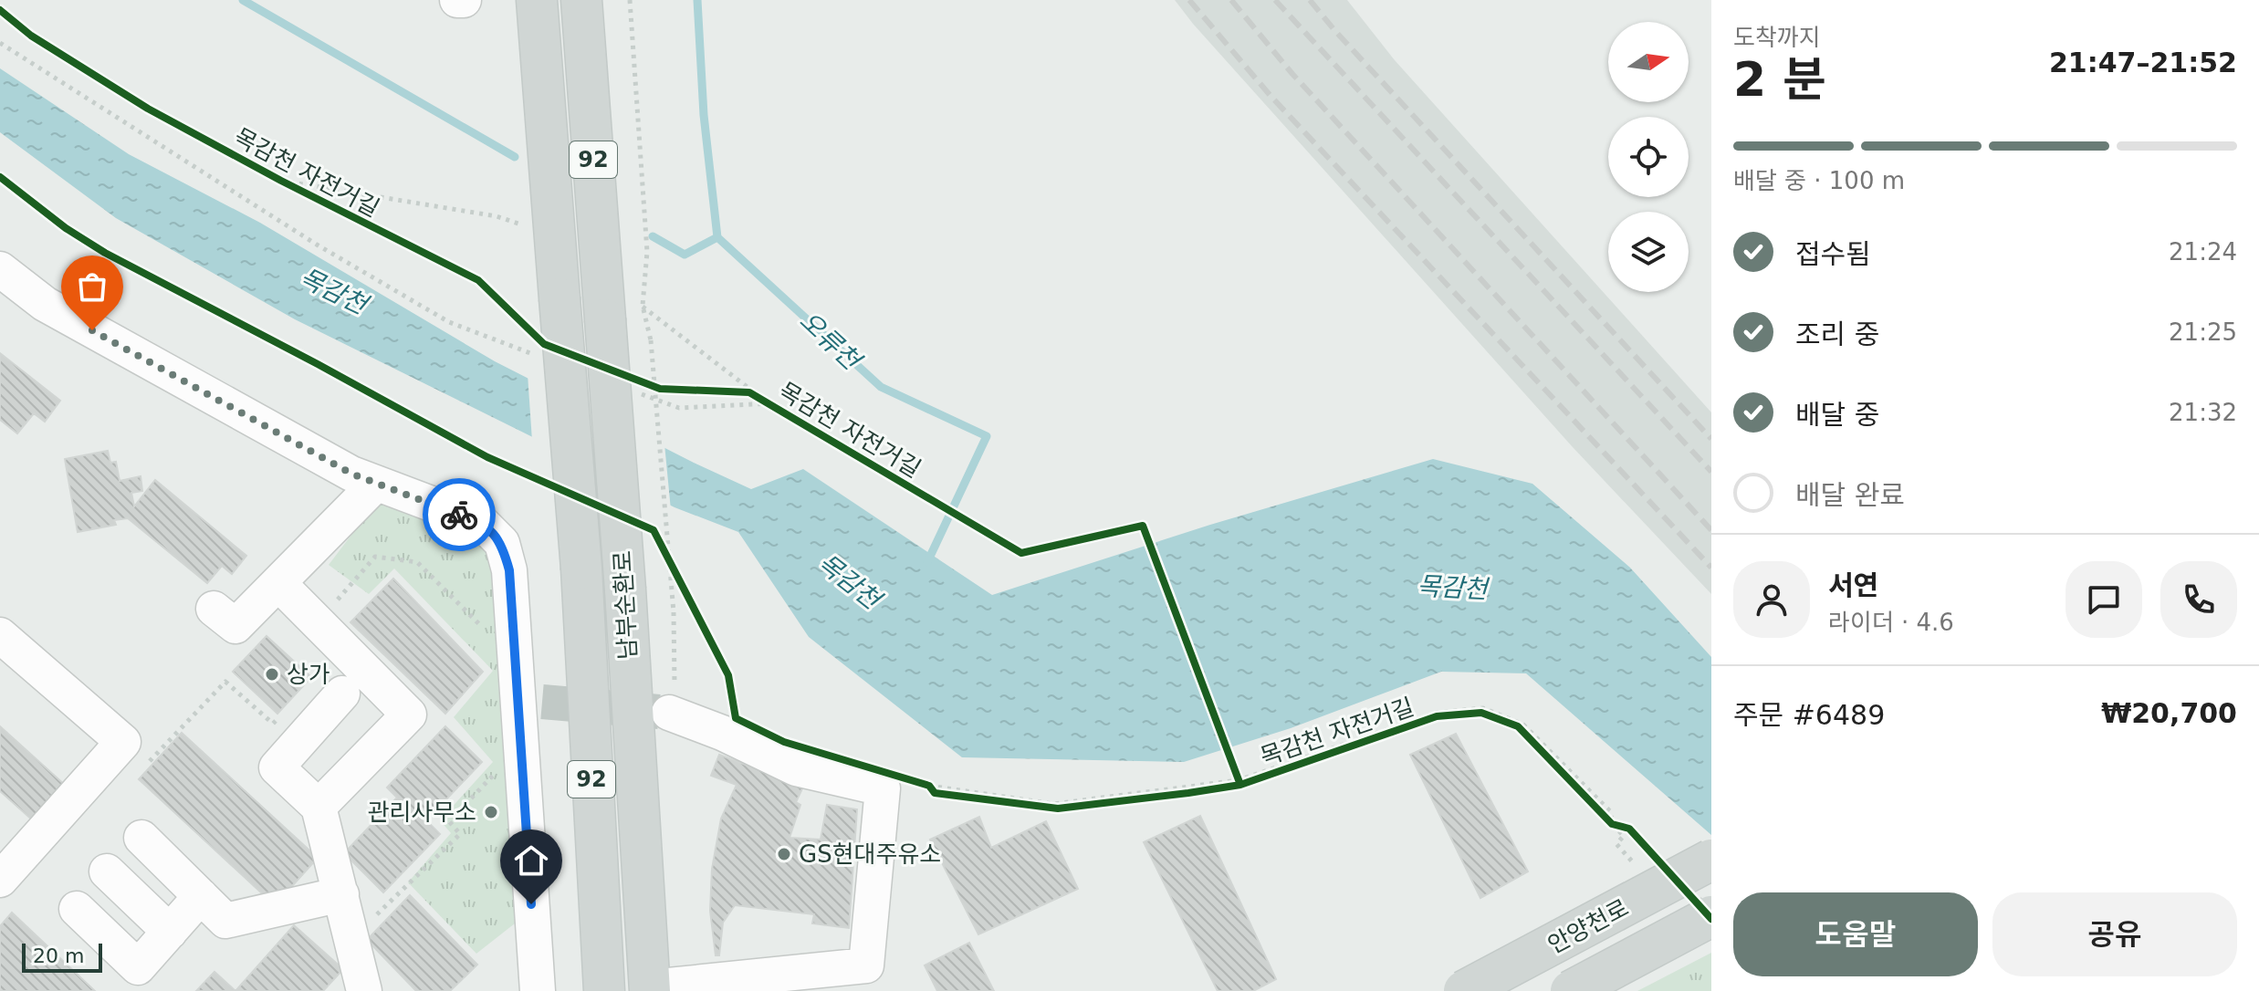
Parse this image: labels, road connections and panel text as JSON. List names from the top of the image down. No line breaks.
{"streets":{"main road":["92","남부순환로","안양천로"],"cycle path":["목감천 자전거길"]},"water":["목감천","오류천"],"places":["상가","관리사무소","GS현대주유소"],"scale_bar":"20 m","north":"right","page":{"heading":["2 분","도착까지","21:47–21:52"],"panel":["서연","라이더 · 4.6","주문 #6489","₩20,700"],"bar":"배달 중 · 100 m","list":[["접수됨","21:24"],["조리 중","21:25"],["배달 중","21:32"],"배달 완료"],"buttons":["도움말","공유"],"scale":"20 m"}}
